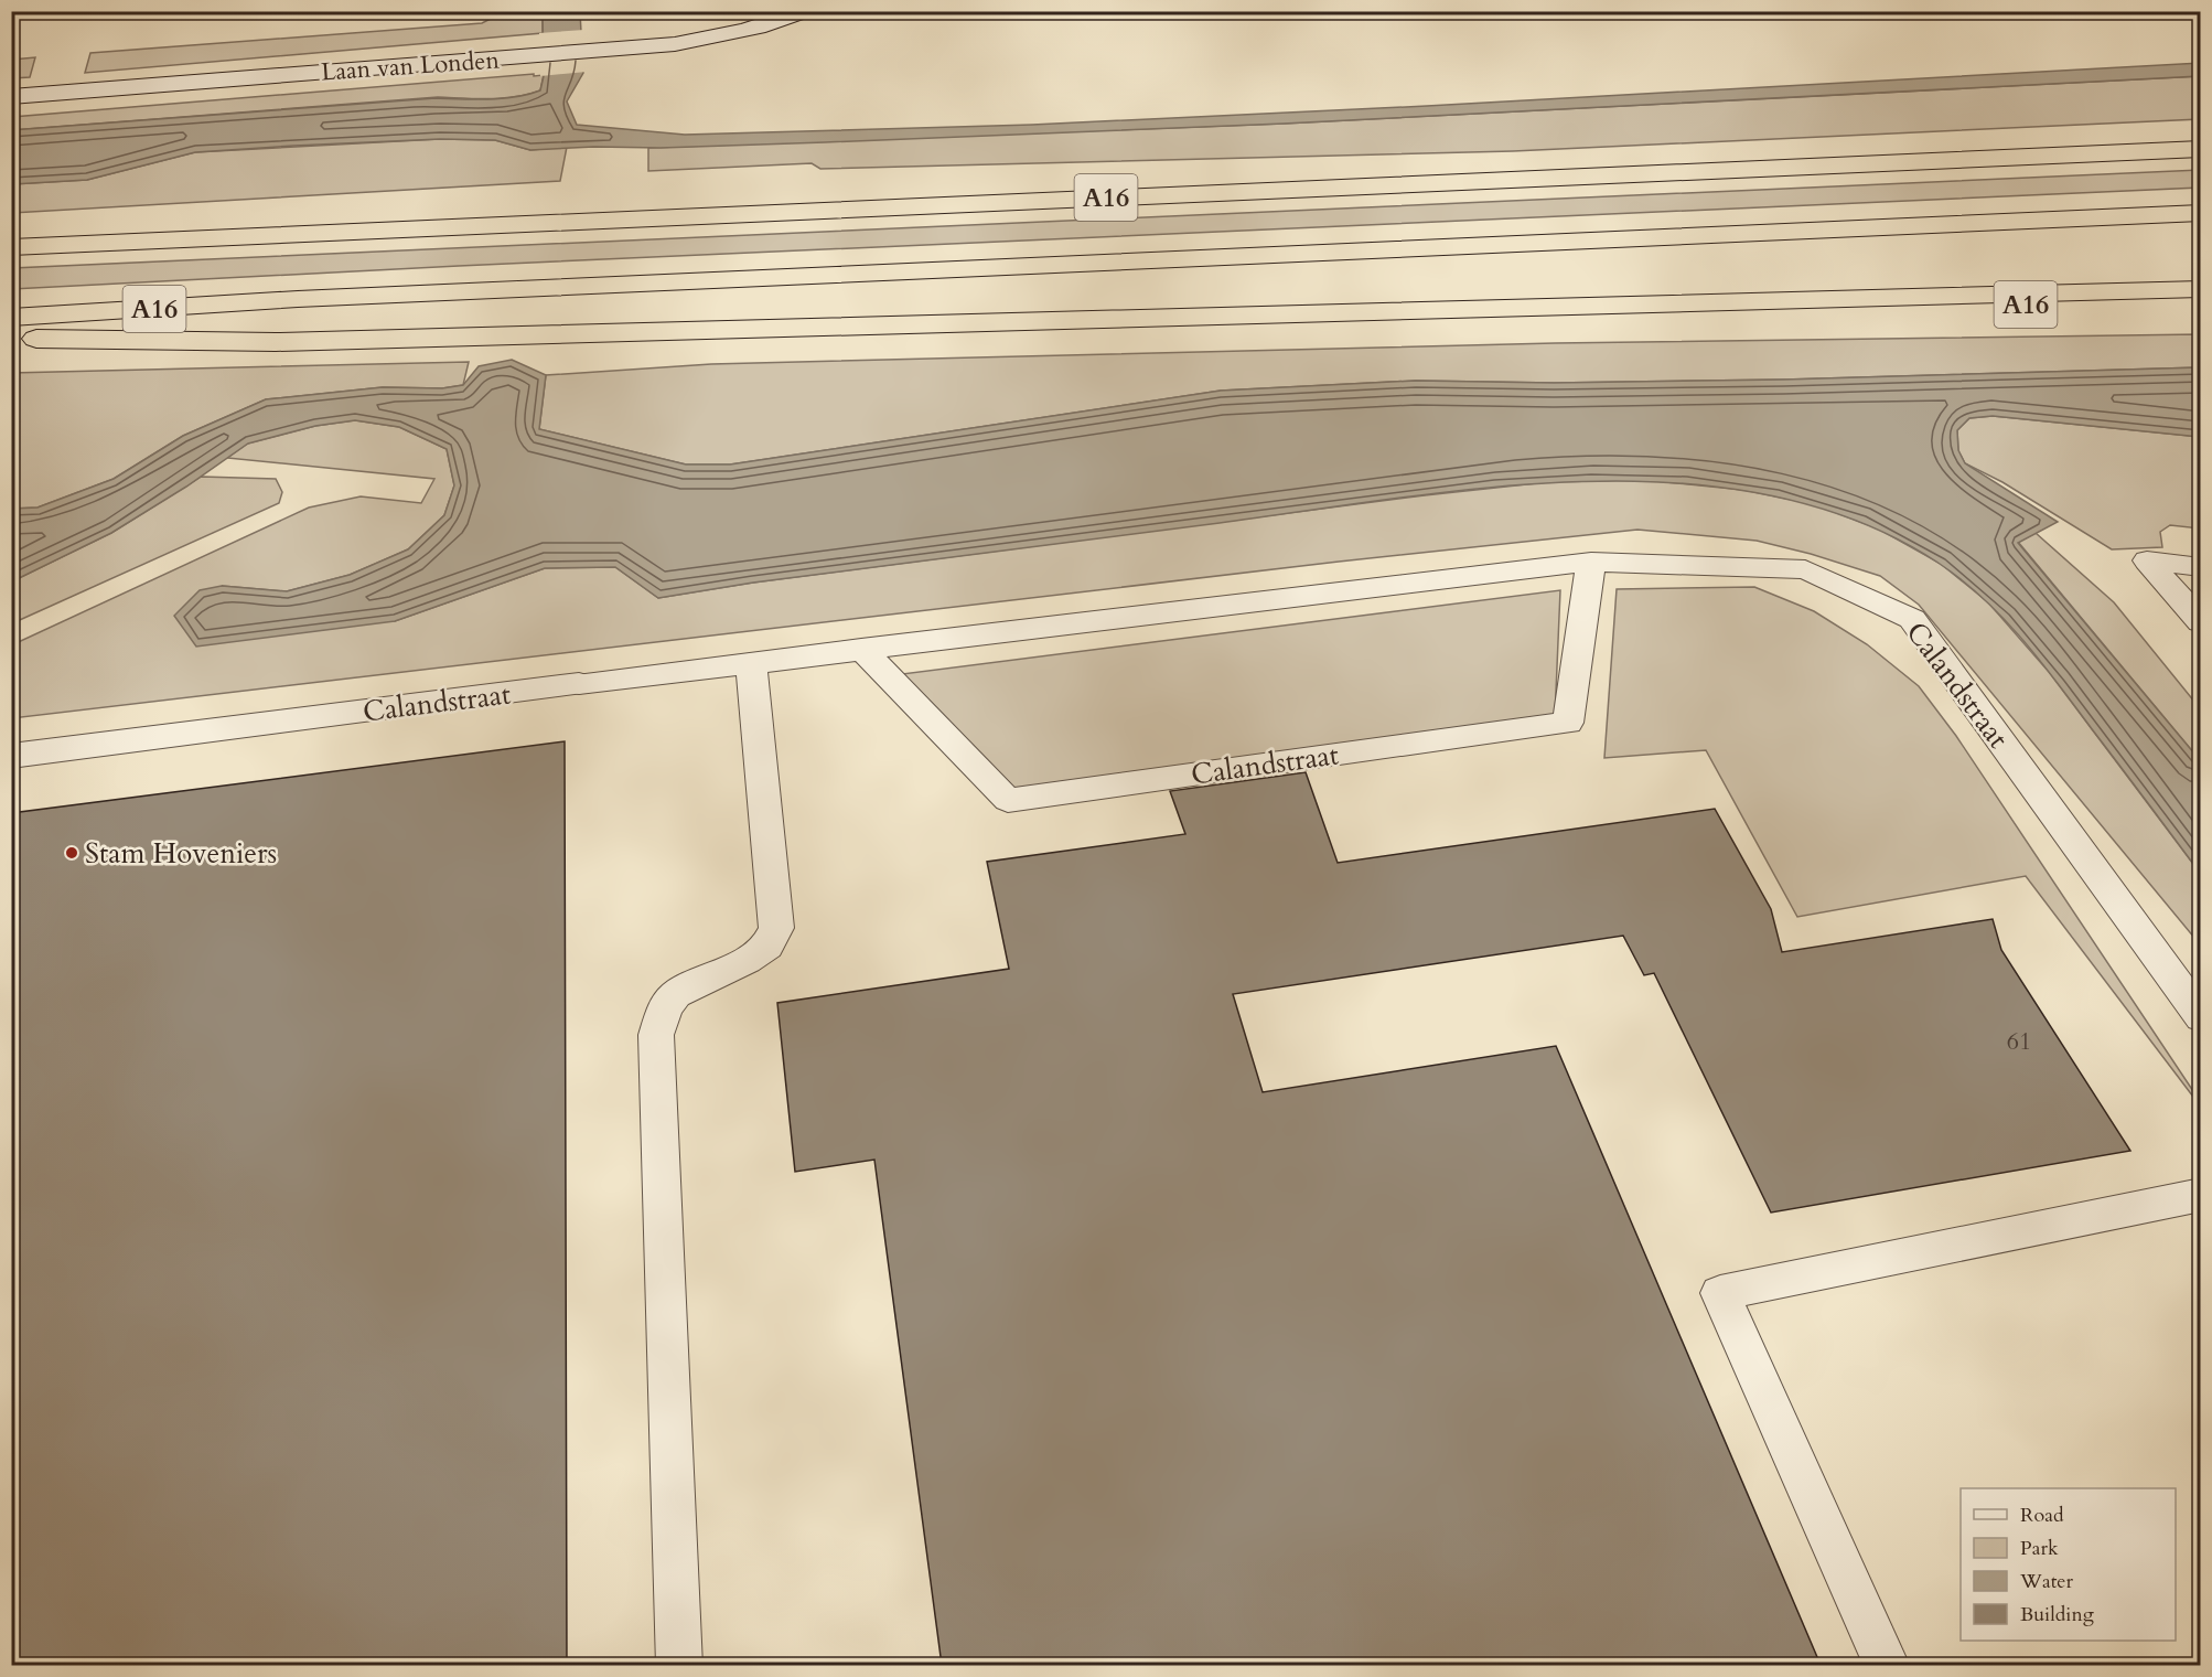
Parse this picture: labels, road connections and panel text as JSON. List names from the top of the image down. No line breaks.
{"streets":{"highway":["A16"],"street":["Laan van Londen","Calandstraat"]},"places":["Stam Hoveniers"],"house_numbers":["61"],"legend":["Road","Park","Water","Building"]}
